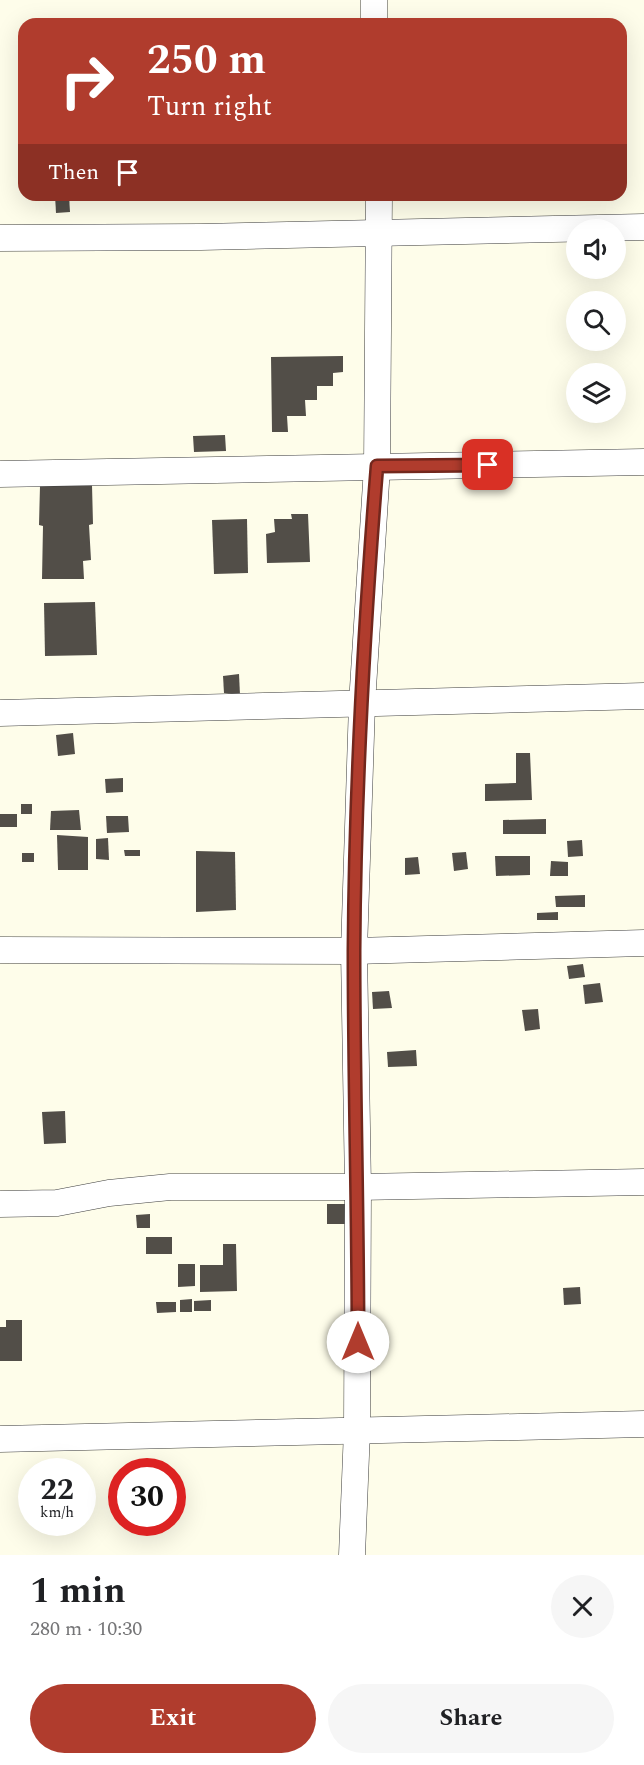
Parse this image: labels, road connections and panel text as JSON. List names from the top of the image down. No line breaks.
{"page":{"turn":["250 m","Turn right"],"then":"Then","speed":"22 km/h","limit":"30","heading":["1 min","280 m · 10:30"],"buttons":["Exit","Share"]}}
